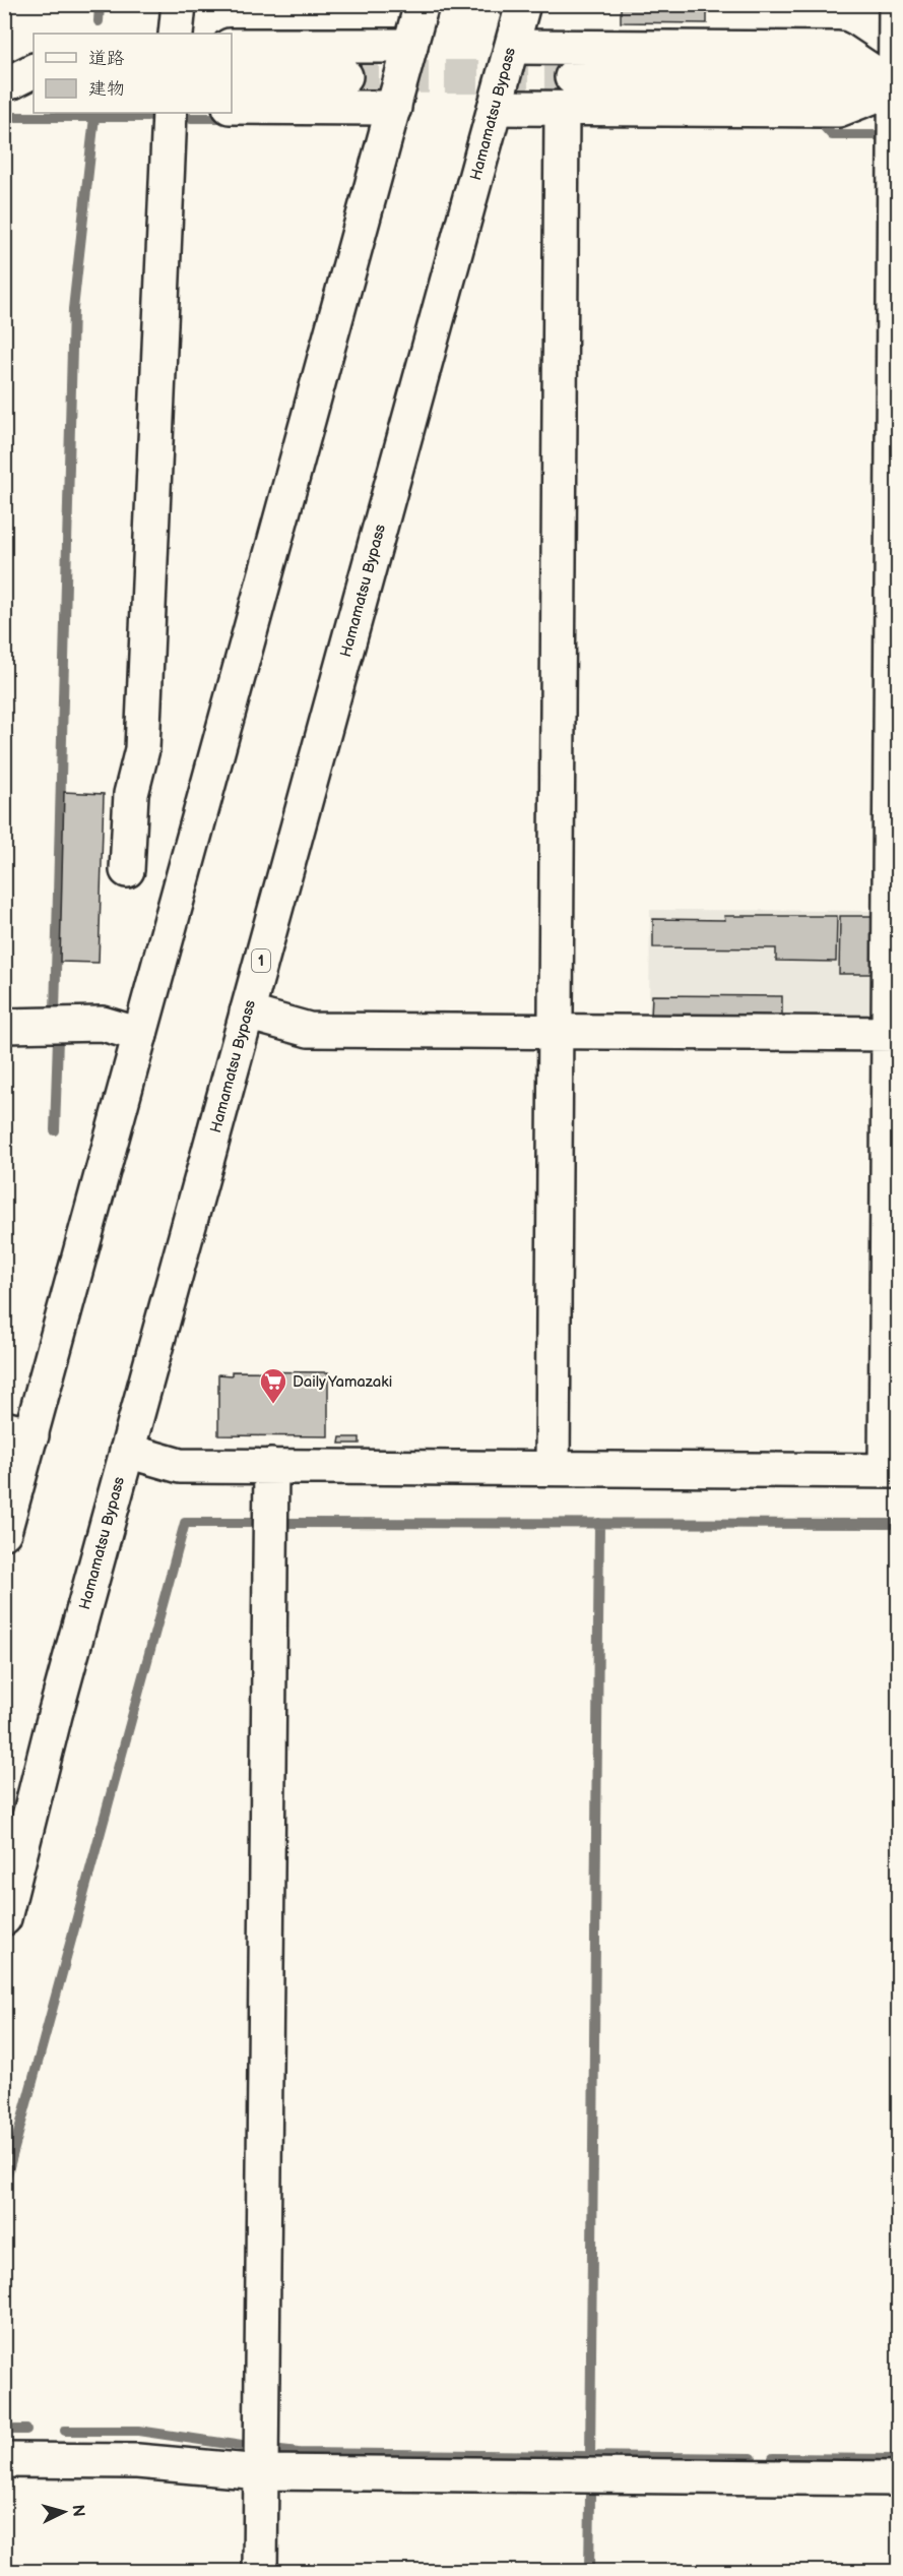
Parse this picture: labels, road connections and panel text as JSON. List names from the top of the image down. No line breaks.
{"streets":{"main road":["Hamamatsu Bypass","1"]},"places":{"supermarket":["Daily Yamazaki"]},"legend":["道路","建物"],"north":"right"}
